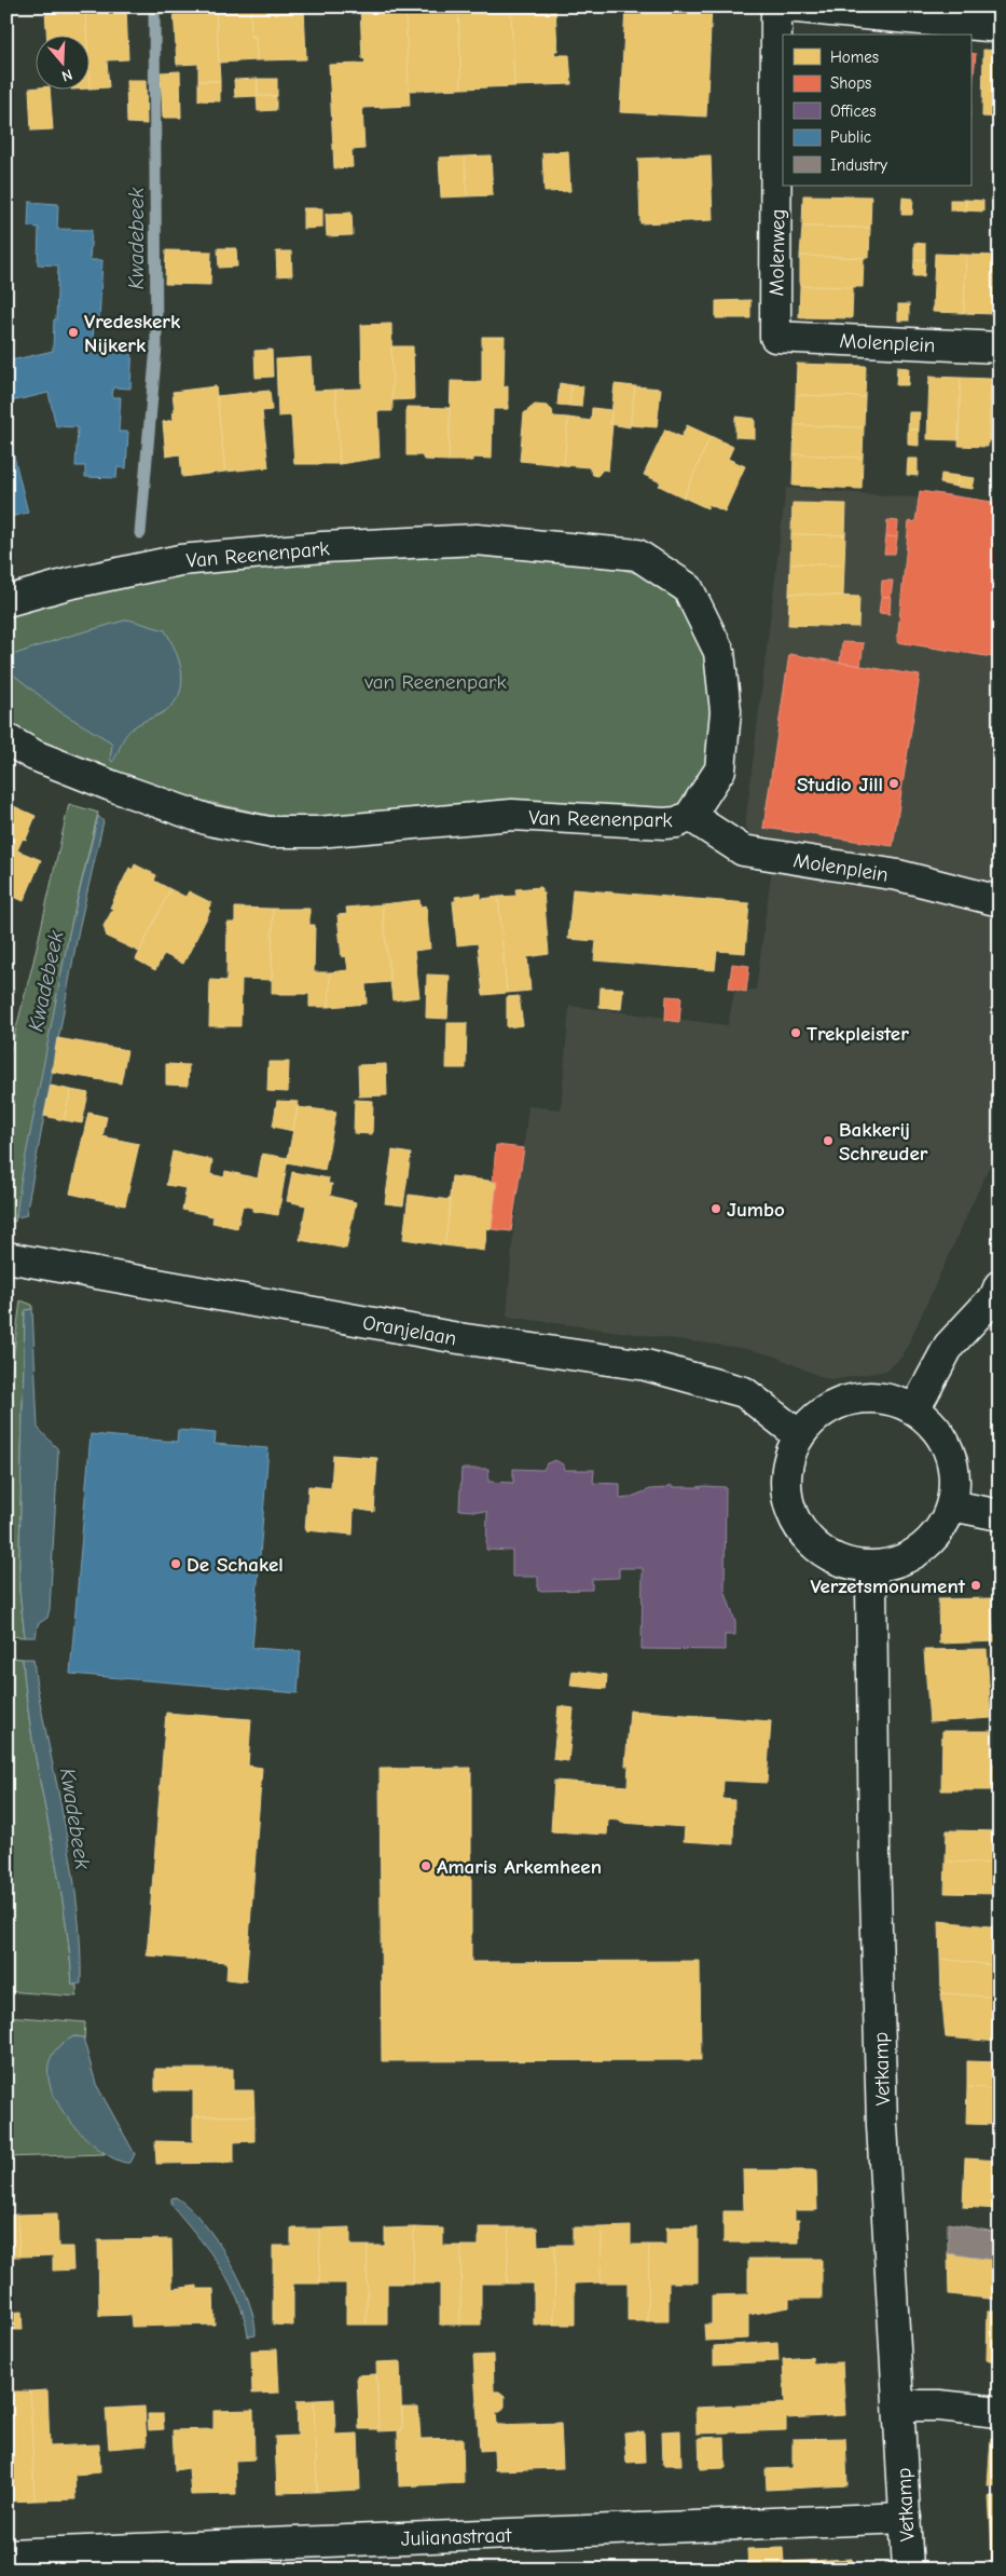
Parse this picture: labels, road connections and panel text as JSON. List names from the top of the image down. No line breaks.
{"streets":{"street":["Molenweg","Molenplein","Van Reenenpark","Oranjelaan","Vetkamp","Julianastraat"]},"crossings":[["Molenweg","Molenplein"],["Molenplein","Van Reenenpark"],["Oranjelaan","Vetkamp"],["Vetkamp","Julianastraat"]],"water":["Kwadebeek"],"parks":["van Reenenpark"],"places":["Vredeskerk Nijkerk","Studio Jill","Trekpleister","Bakkerij Schreuder","Jumbo","De Schakel","Verzetsmonument","Amaris Arkemheen"],"legend":["Homes","Shops","Offices","Public","Industry"],"north":"bottom"}
